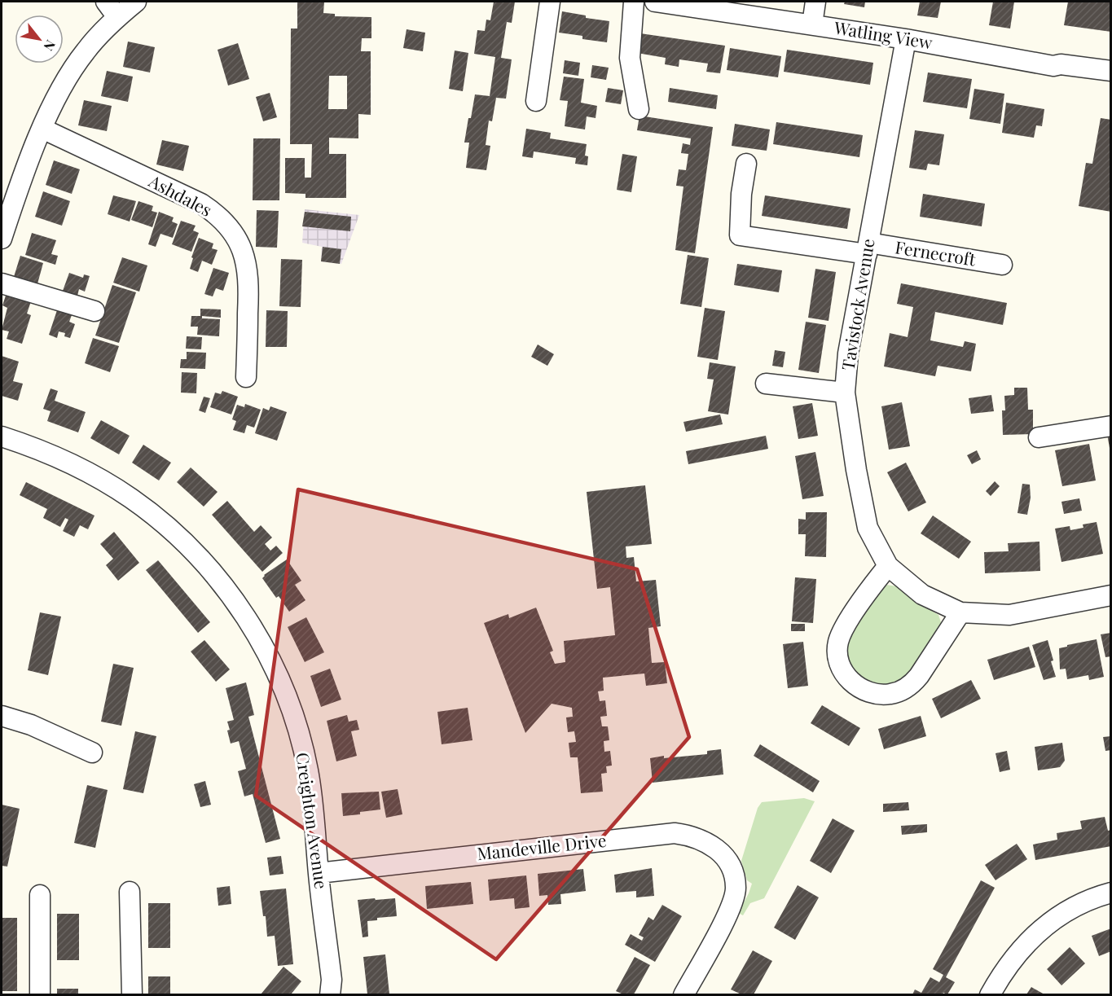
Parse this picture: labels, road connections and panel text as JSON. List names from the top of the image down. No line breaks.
{"streets":{"street":["Watling View","Ashdales","Fernecroft","Tavistock Avenue","Creighton Avenue","Mandeville Drive"]},"crossings":[["Watling View","Tavistock Avenue"],["Fernecroft","Tavistock Avenue"],["Creighton Avenue","Mandeville Drive"]],"north":"bottom right"}
